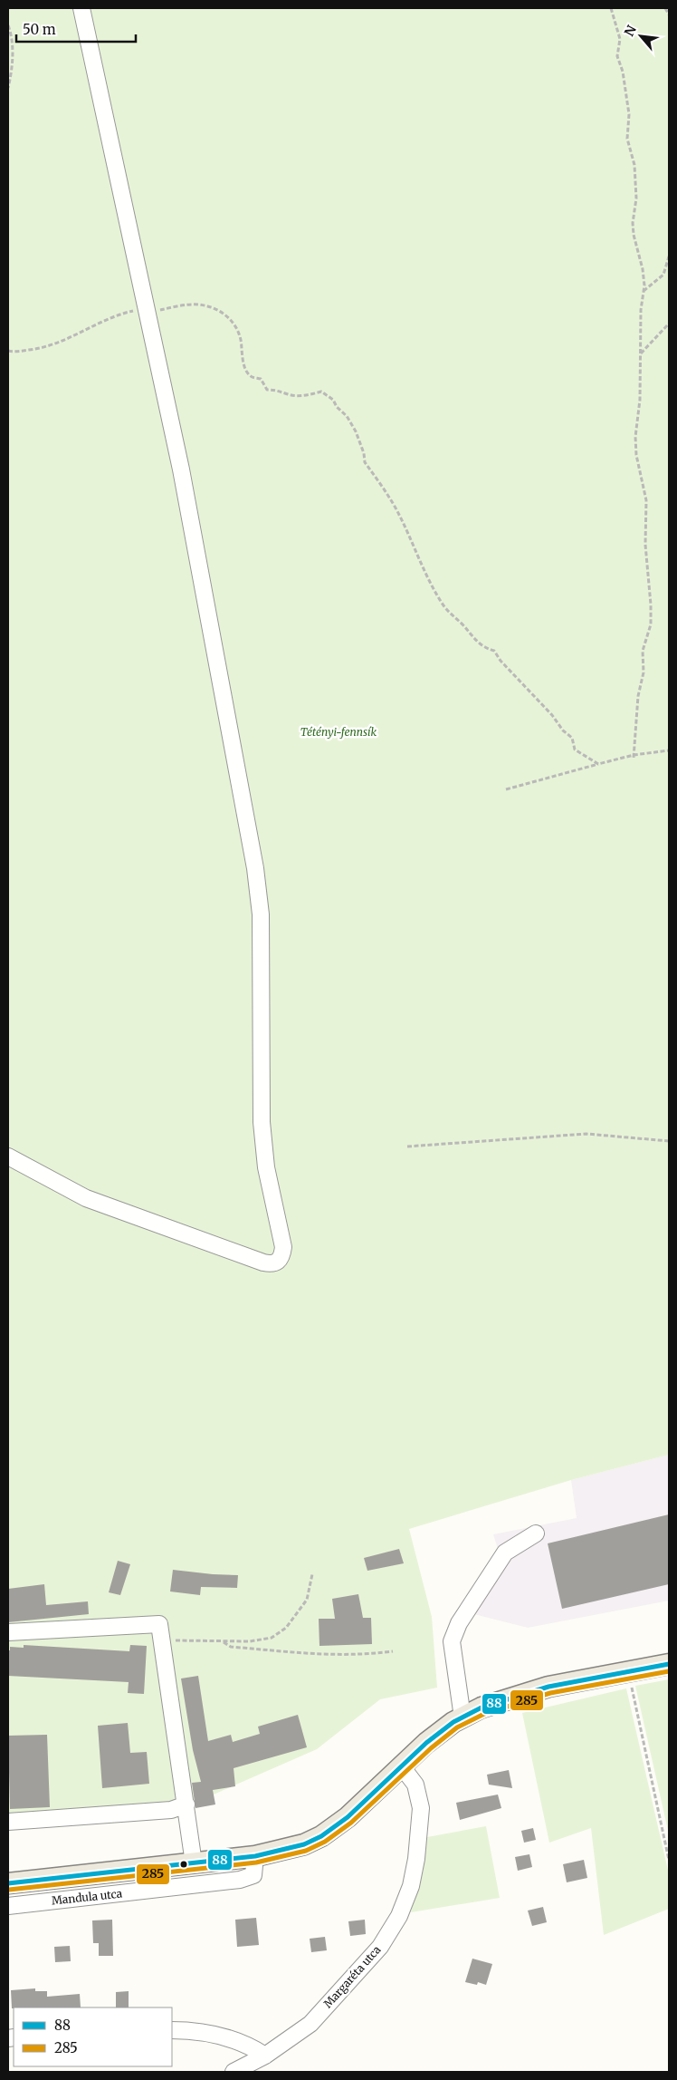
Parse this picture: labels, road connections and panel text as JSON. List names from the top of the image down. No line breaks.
{"streets":{"street":["Mandula utca","Margaréta utca"]},"parks":["Tétényi-fennsík"],"lines":["transit line 88","transit line 285"],"legend":["88","285"],"scale_bar":"50 m","north":"top left"}
